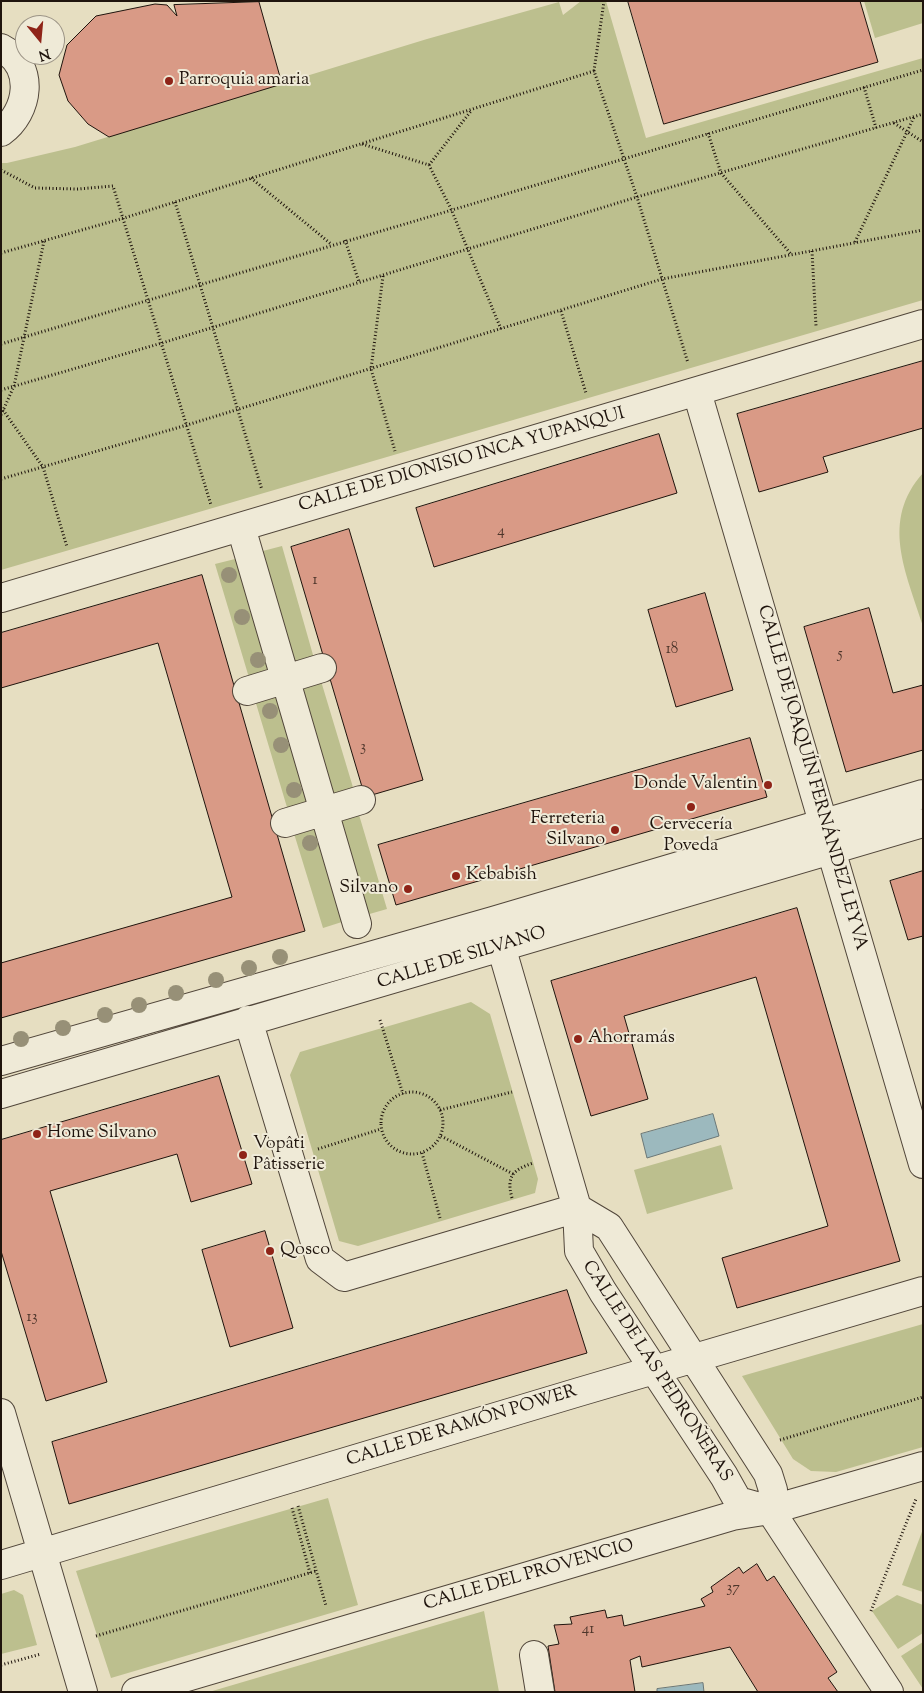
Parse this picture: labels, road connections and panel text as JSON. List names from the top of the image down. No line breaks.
{"streets":{"street":["CALLE DE DIONISIO INCA YUPANQUI","CALLE DE JOAQUÍN FERNÁNDEZ LEYVA","CALLE DE SILVANO","CALLE DE LAS PEDROÑERAS","CALLE DE RAMÓN POWER","CALLE DEL PROVENCIO"]},"crossings":[["CALLE DE DIONISIO INCA YUPANQUI","CALLE DE JOAQUÍN FERNÁNDEZ LEYVA"],["CALLE DE JOAQUÍN FERNÁNDEZ LEYVA","CALLE DE SILVANO"],["CALLE DE SILVANO","CALLE DE LAS PEDROÑERAS"],["CALLE DE LAS PEDROÑERAS","CALLE DE RAMÓN POWER"],["CALLE DE LAS PEDROÑERAS","CALLE DEL PROVENCIO"]],"places":["Parroquia amaria","Donde Valentin","Cervecería Poveda","Ferreteria Silvano","Kebabish","Silvano","Ahorramás","Home Silvano","Vopâti Pâtisserie","Qosco"],"house_numbers":["4","1","18","5","3","13","37","41"],"north":"bottom"}
